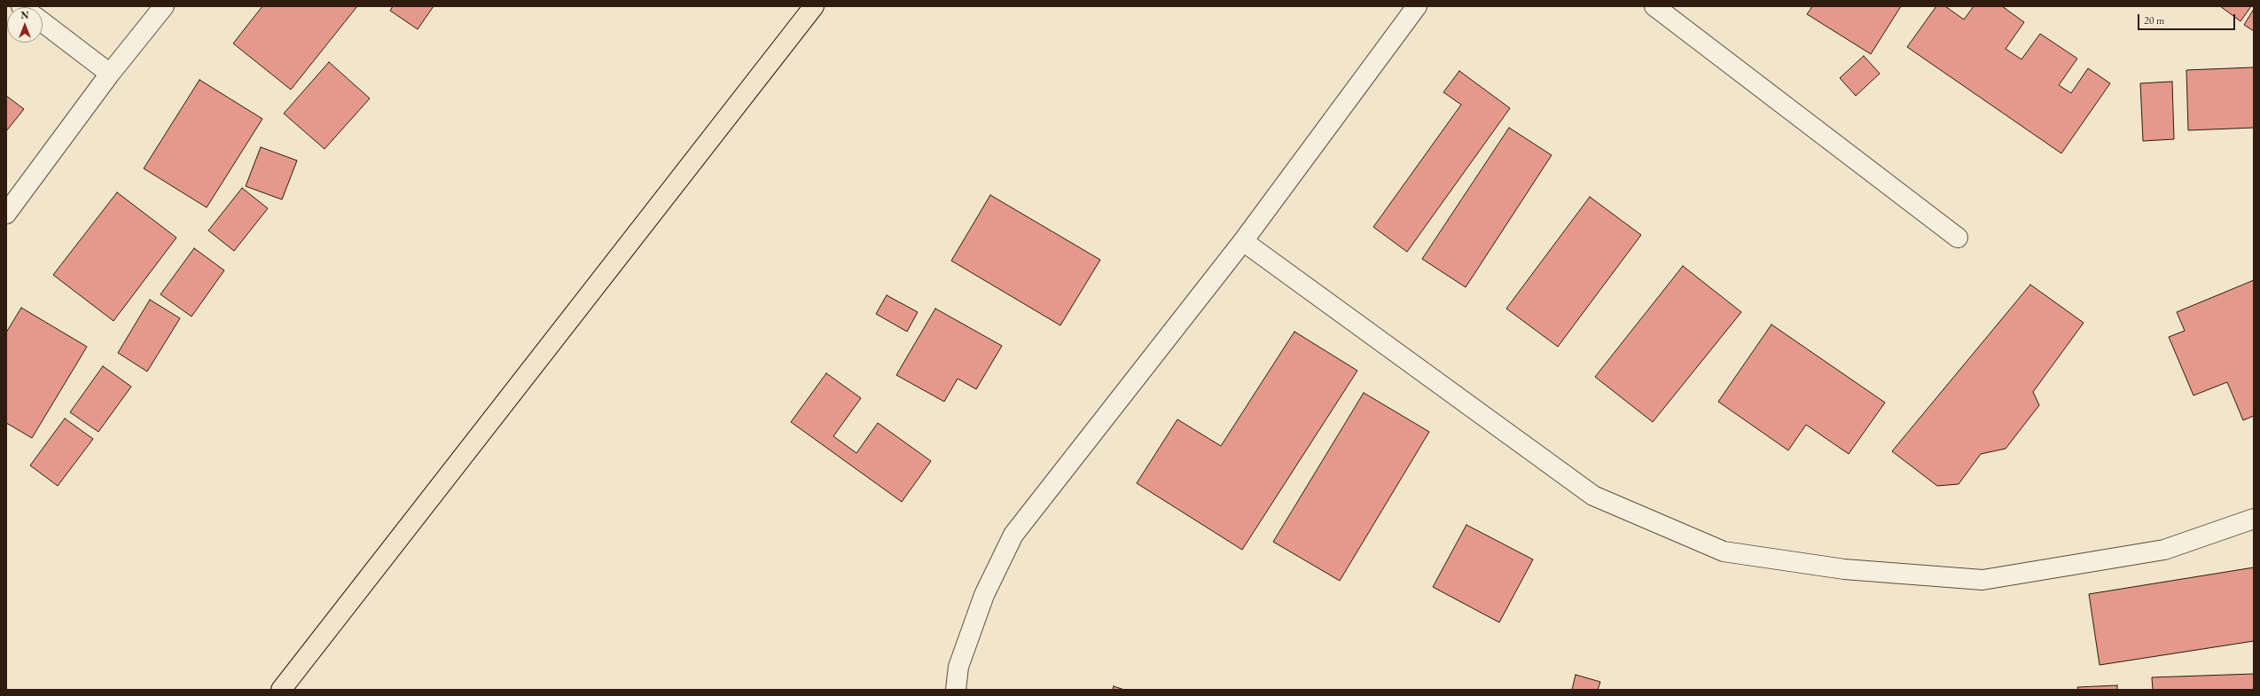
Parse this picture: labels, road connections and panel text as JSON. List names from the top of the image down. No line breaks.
{"scale_bar":"20 m","north":"top"}
